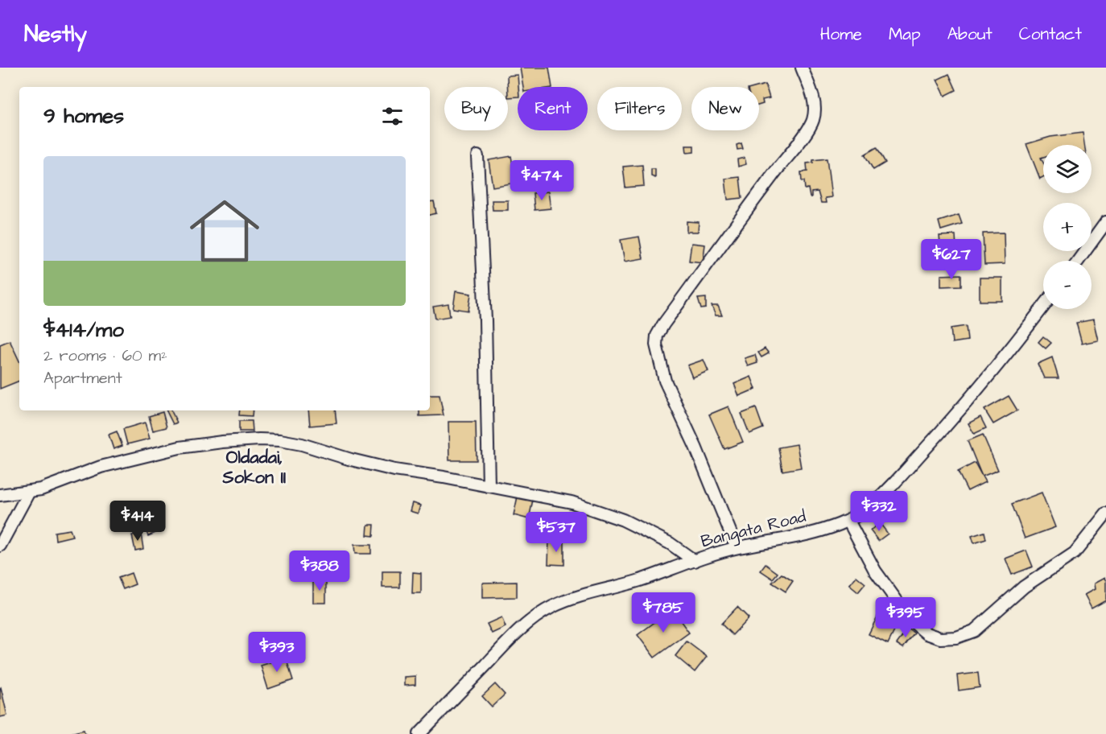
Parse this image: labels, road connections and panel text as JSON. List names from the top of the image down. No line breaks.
{"streets":{"street":["Bangata Road"]},"districts":["Oldadai, Sokon II"],"page":{"header":"Nestly","nav":["Home","Map","About","Contact"],"chip":["Buy","Rent","Filters","New"],"heading":"9 homes","map_buttons":["+","−"],"list":[{"name":"$414/mo","note":"2 rooms · 60 m² · Apartment"}],"price":["$474","$627","$332","$414","$537","$388","$785","$395","$393"]}}
